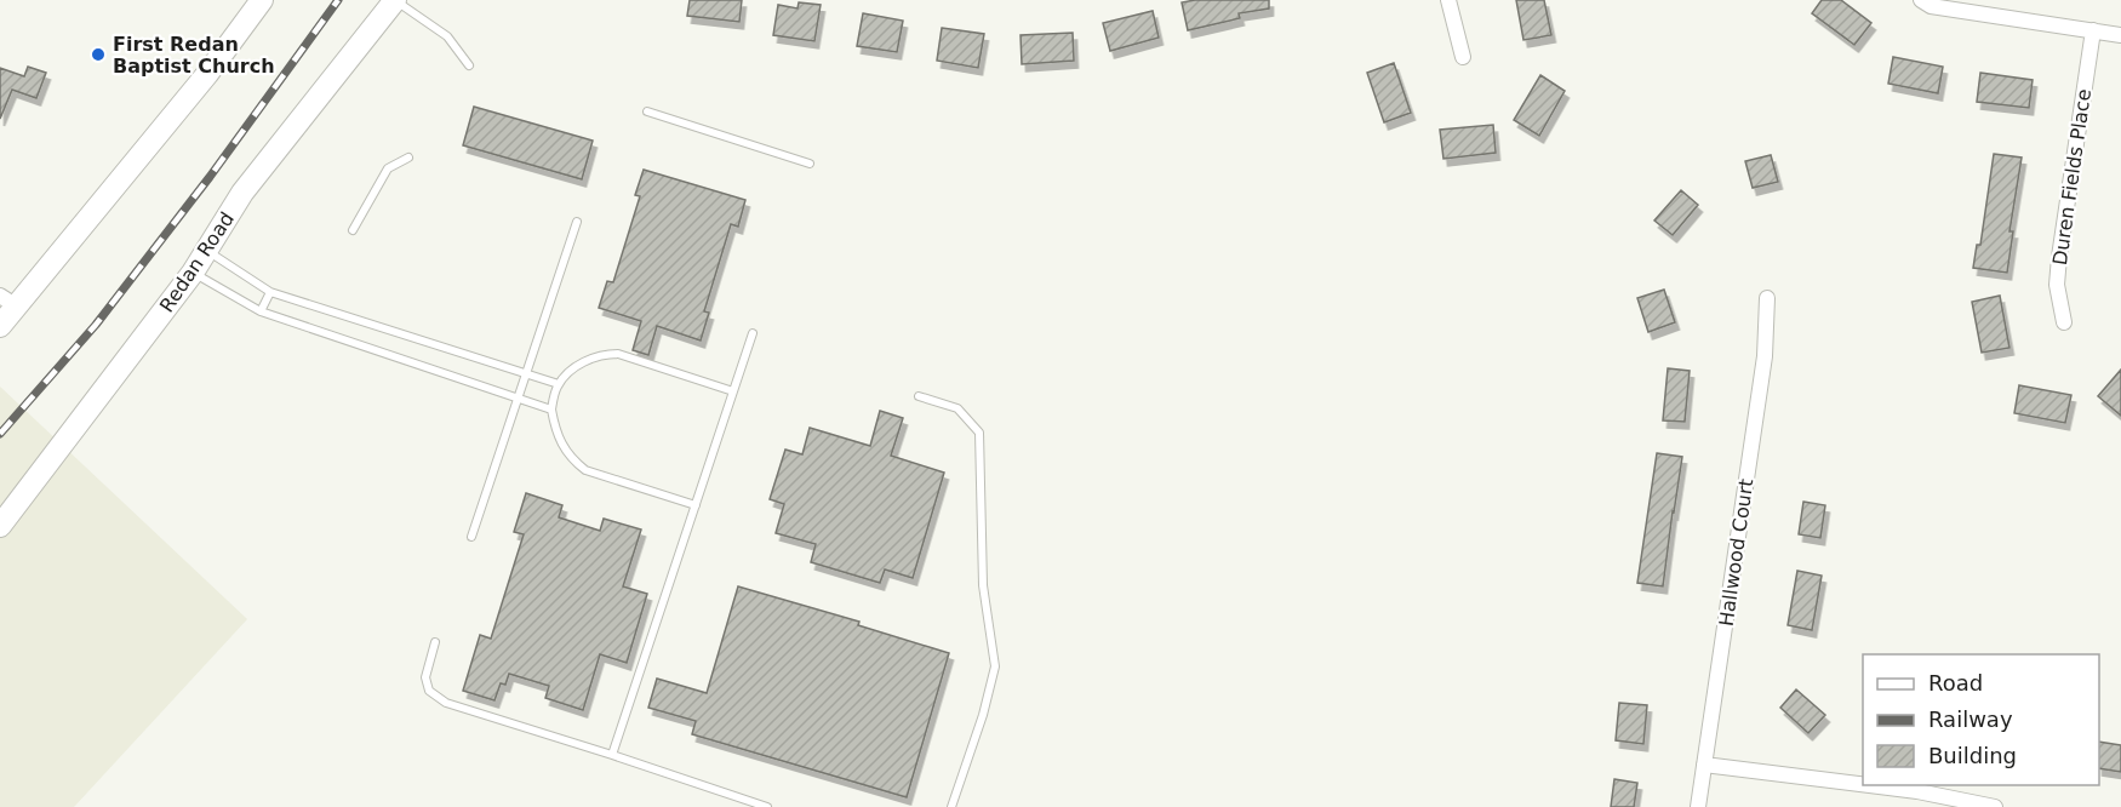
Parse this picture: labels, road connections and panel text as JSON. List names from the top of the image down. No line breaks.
{"streets":{"main road":["Redan Road"],"street":["Duren Fields Place","Hallwood Court"]},"places":["First Redan Baptist Church"],"legend":["Road","Railway","Building"]}
